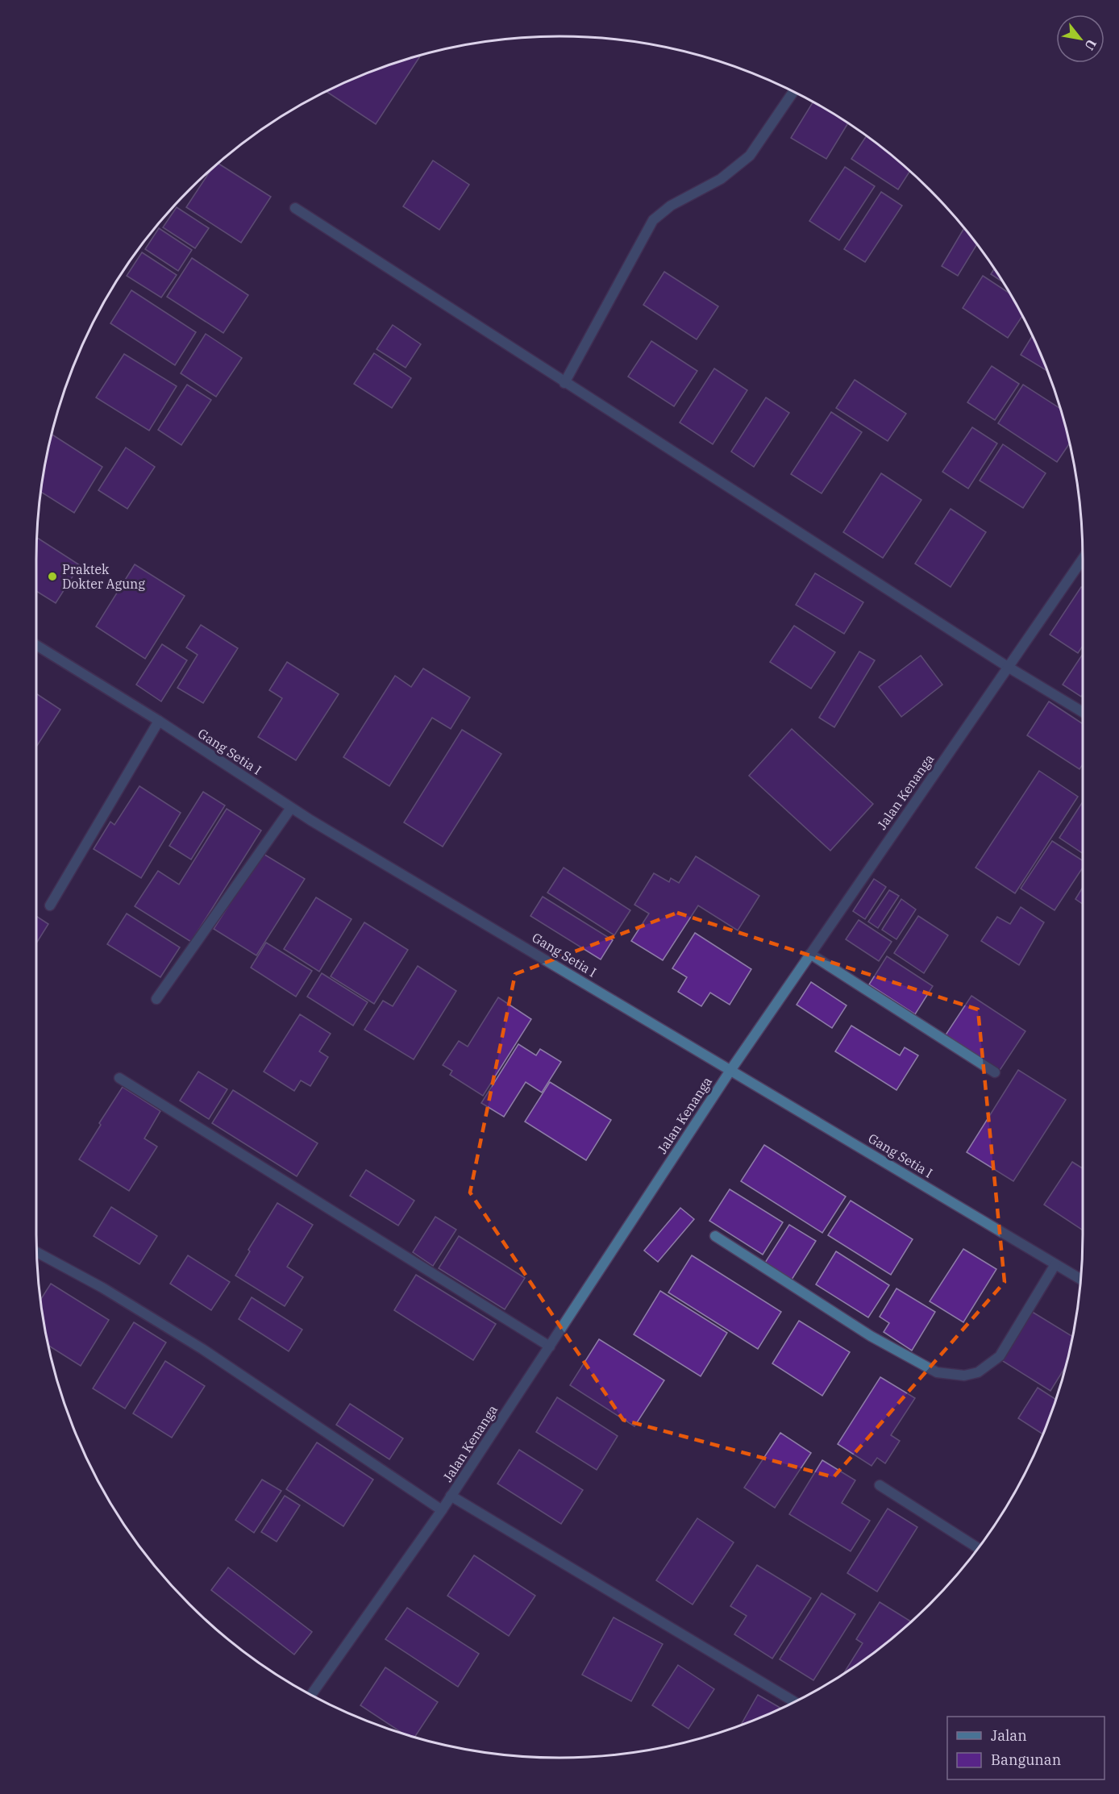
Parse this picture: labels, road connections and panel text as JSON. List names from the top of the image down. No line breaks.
{"streets":{"street":["Gang Setia I","Jalan Kenanga"]},"crossings":[["Gang Setia I","Jalan Kenanga"]],"places":["Praktek Dokter Agung"],"legend":["Jalan","Bangunan"],"north":"bottom right"}
